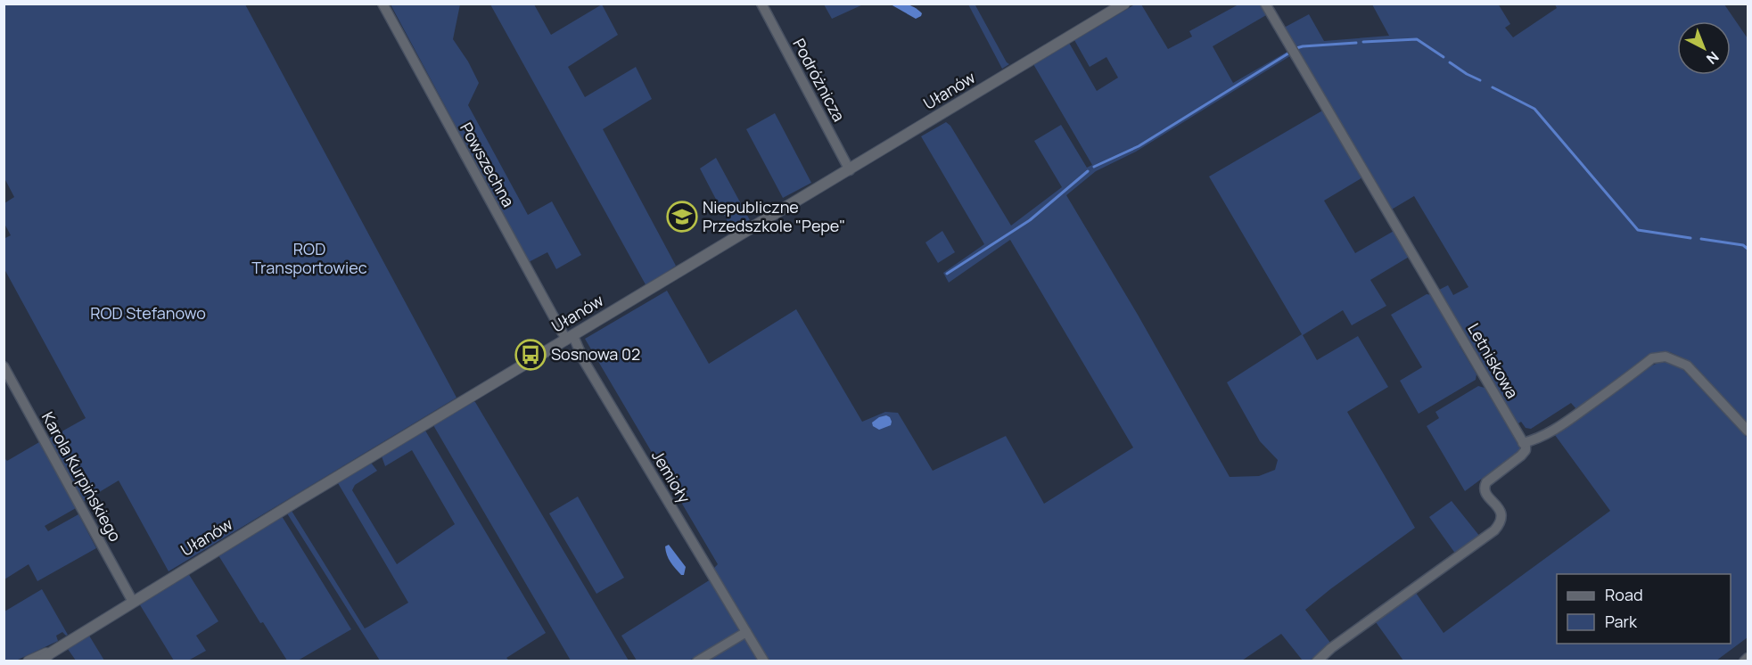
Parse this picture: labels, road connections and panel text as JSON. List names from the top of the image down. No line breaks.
{"streets":{"street":["Podróżnicza","Ułanów","Powszechna","Letniskowa","Karola Kurpińskiego","Jemioły"]},"crossings":[["Podróżnicza","Ułanów"],["Ułanów","Powszechna"],["Ułanów","Karola Kurpińskiego"],["Ułanów","Jemioły"],["Powszechna","Jemioły"]],"parks":["ROD Transportowiec","ROD Stefanowo"],"places":{"school or university":["Niepubliczne Przedszkole \"Pepe\""],"bus stop":["Sosnowa 02"]},"legend":["Road","Park"],"north":"bottom right"}
